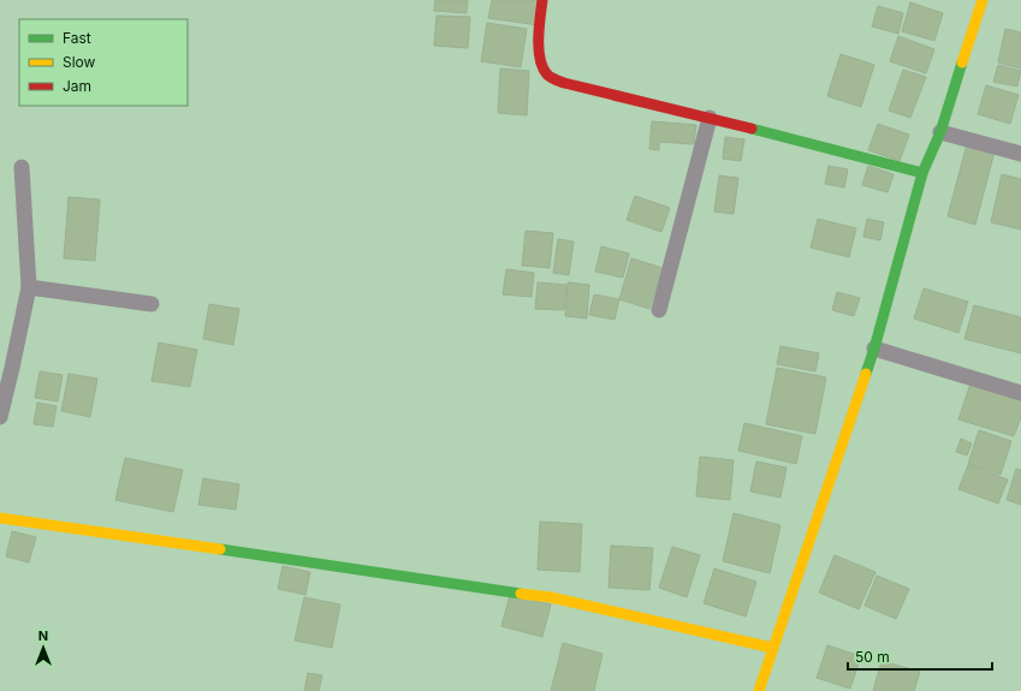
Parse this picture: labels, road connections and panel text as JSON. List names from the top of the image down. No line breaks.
{"legend":["Fast","Slow","Jam"],"scale_bar":"50 m","north":"top"}
